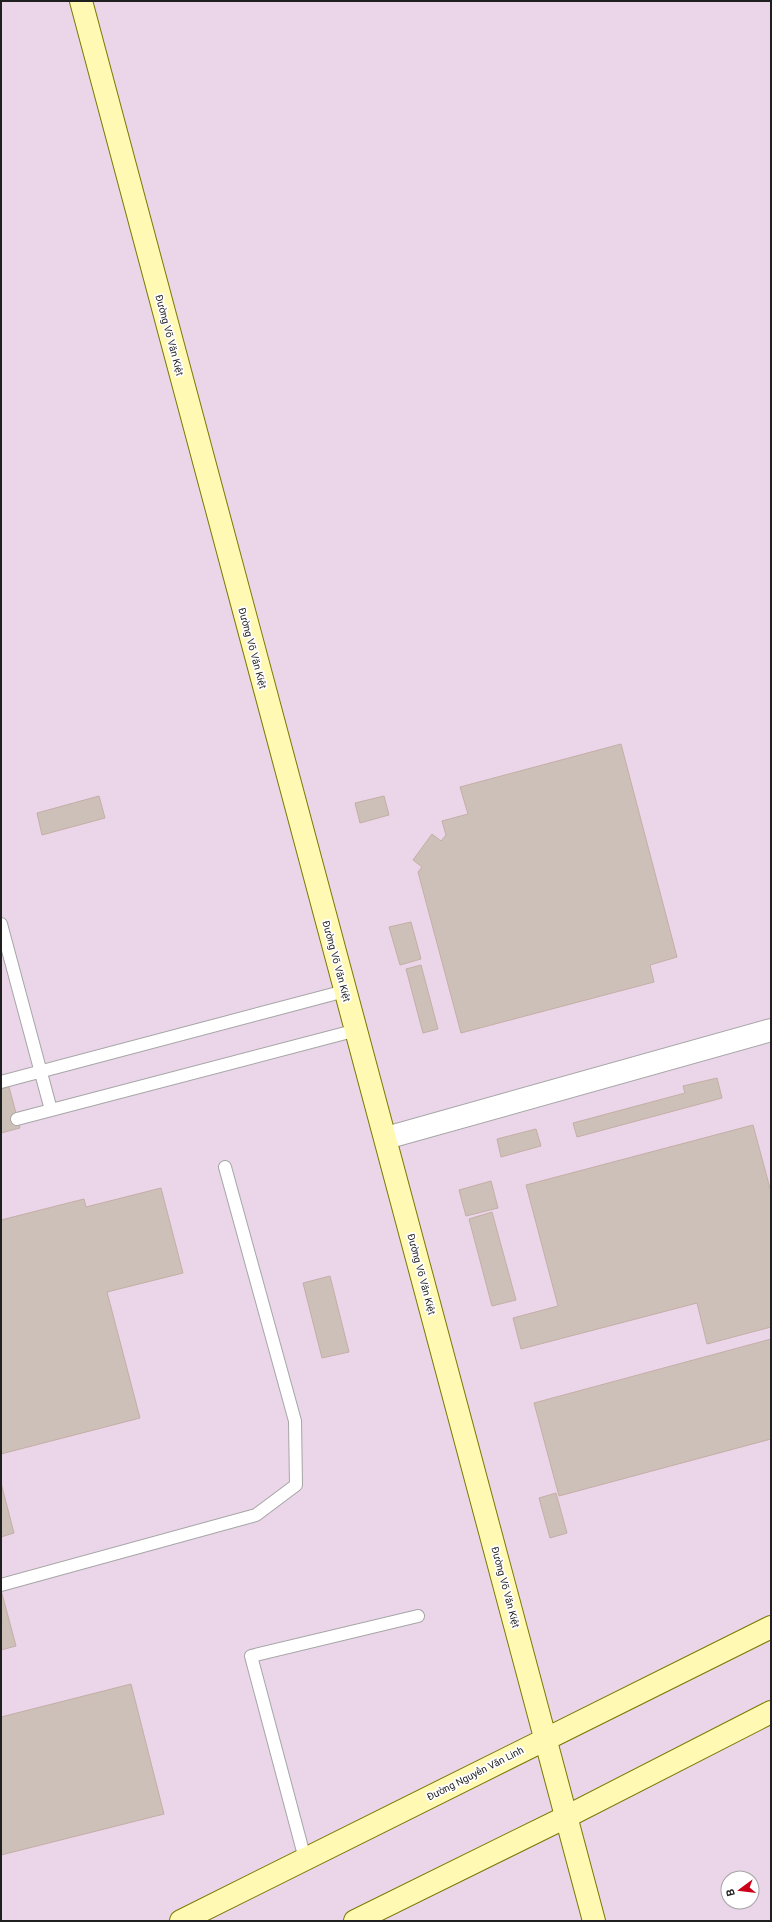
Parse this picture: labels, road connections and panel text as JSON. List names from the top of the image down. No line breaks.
{"streets":{"street":["Đường Võ Văn Kiệt","Đường Nguyễn Văn Linh"]},"crossings":[["Đường Võ Văn Kiệt","Đường Nguyễn Văn Linh"]],"north":"left"}
